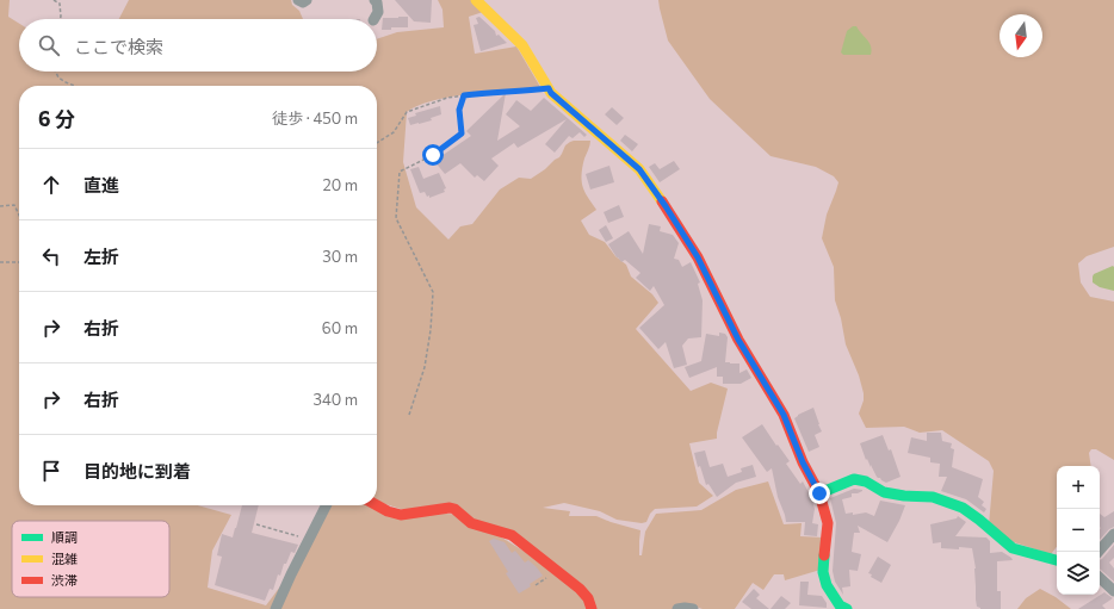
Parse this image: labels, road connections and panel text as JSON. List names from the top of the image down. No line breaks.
{"legend":["順調","混雑","渋滞"],"north":"bottom","page":{"search":"ここで検索","heading":["6 分","徒歩 · 450 m"],"list":[["直進","20 m"],["左折","30 m"],["右折","60 m"],["右折","340 m"],"目的地に到着"],"map_buttons":["+","−"]}}
